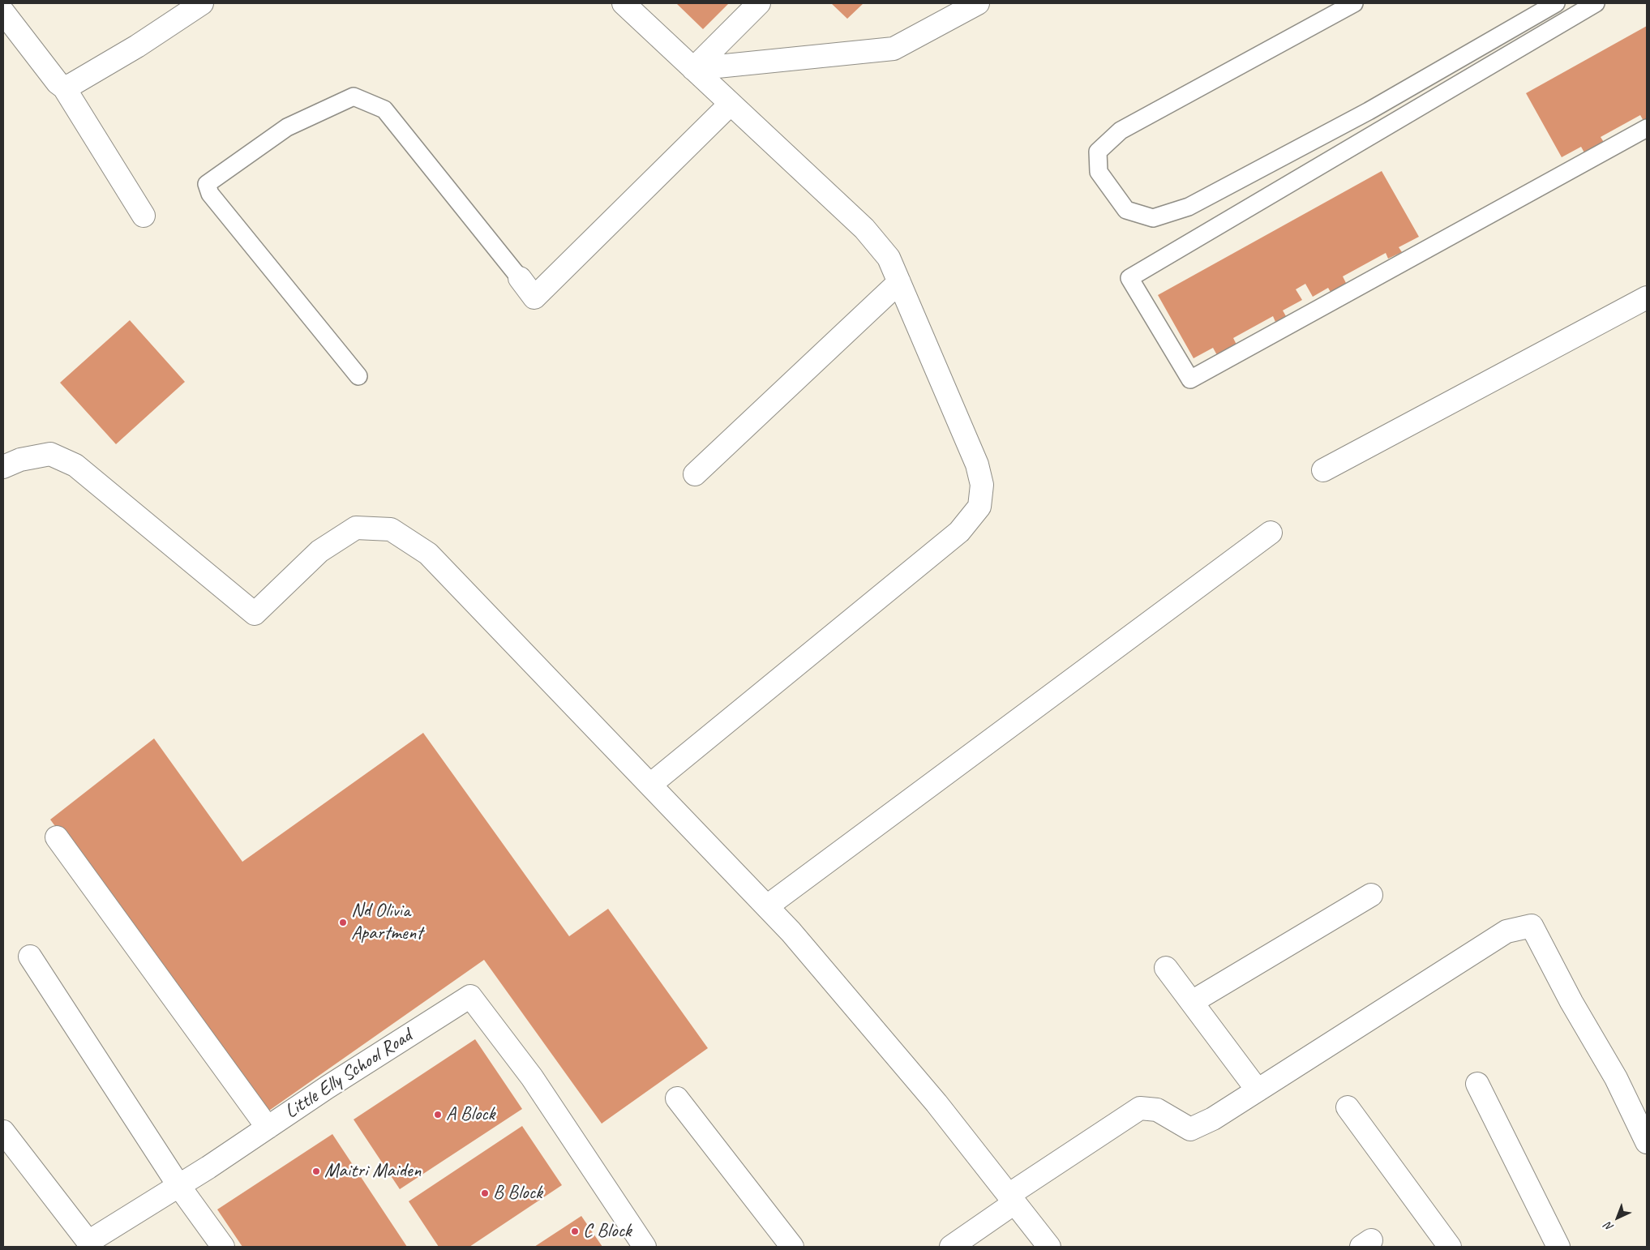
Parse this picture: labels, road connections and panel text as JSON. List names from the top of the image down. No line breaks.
{"streets":{"street":["Little Elly School Road"]},"places":["Nd Olivia Apartment","A Block","Maitri Maiden","B Block","C Block"],"north":"bottom left"}
